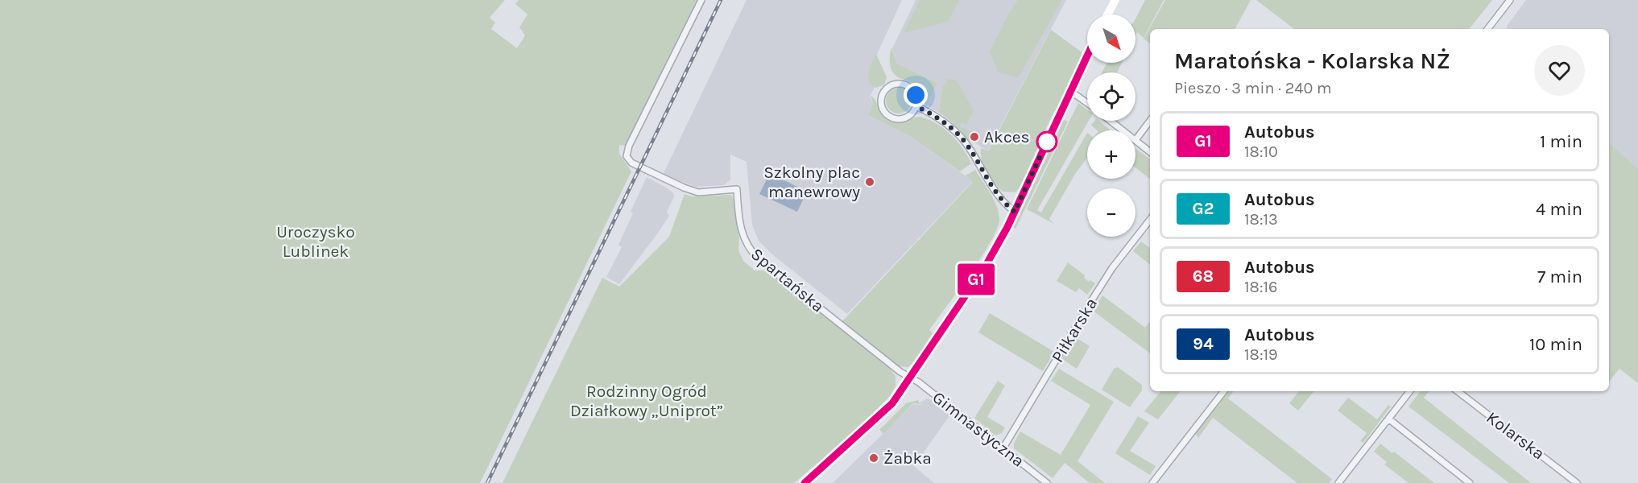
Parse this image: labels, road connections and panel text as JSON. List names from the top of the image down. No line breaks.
{"streets":{"street":["Spartańska","Piłkarska","Gimnastyczna","Kolarska"]},"crossings":[["Spartańska","Gimnastyczna"],["Piłkarska","Gimnastyczna"]],"parks":["Uroczysko Lublinek","Rodzinny Ogród Działkowy „Uniprot”"],"places":["Akces","Szkolny plac manewrowy","Żabka"],"lines":["bus line G1"],"north":"bottom right","page":{"on_map":"G1","map_buttons":["+","−"],"heading":["Maratońska - Kolarska NŻ","Pieszo · 3 min · 240 m"],"list":[{"mark":"G1","name":"Autobus","note":"18:10","value":"1 min"},{"mark":"G2","name":"Autobus","note":"18:13","value":"4 min"},{"mark":"68","name":"Autobus","note":"18:16","value":"7 min"},{"mark":"94","name":"Autobus","note":"18:19","value":"10 min"}]}}
